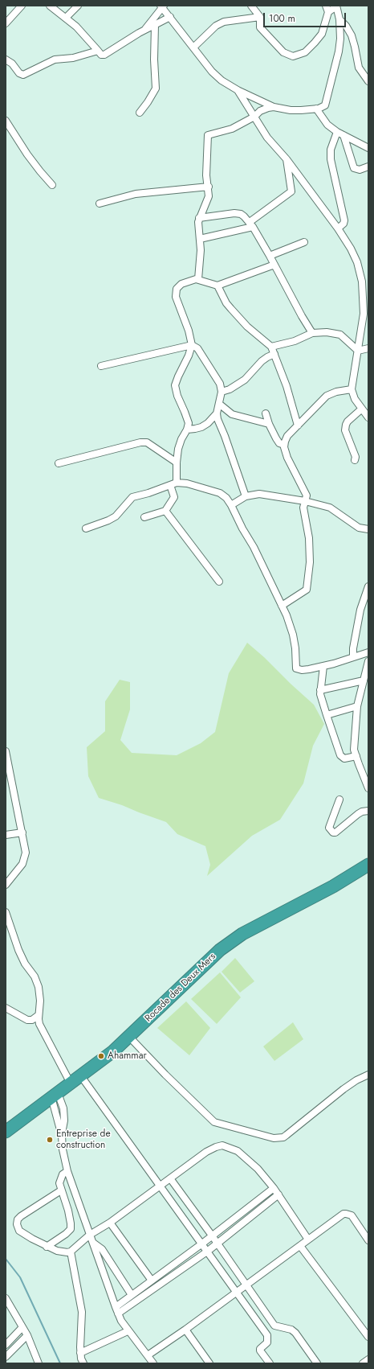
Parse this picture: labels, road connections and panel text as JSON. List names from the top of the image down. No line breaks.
{"streets":{"highway":["Rocade des Deux Mers"]},"places":["Ahammar","Entreprise de construction"],"scale_bar":"100 m"}
